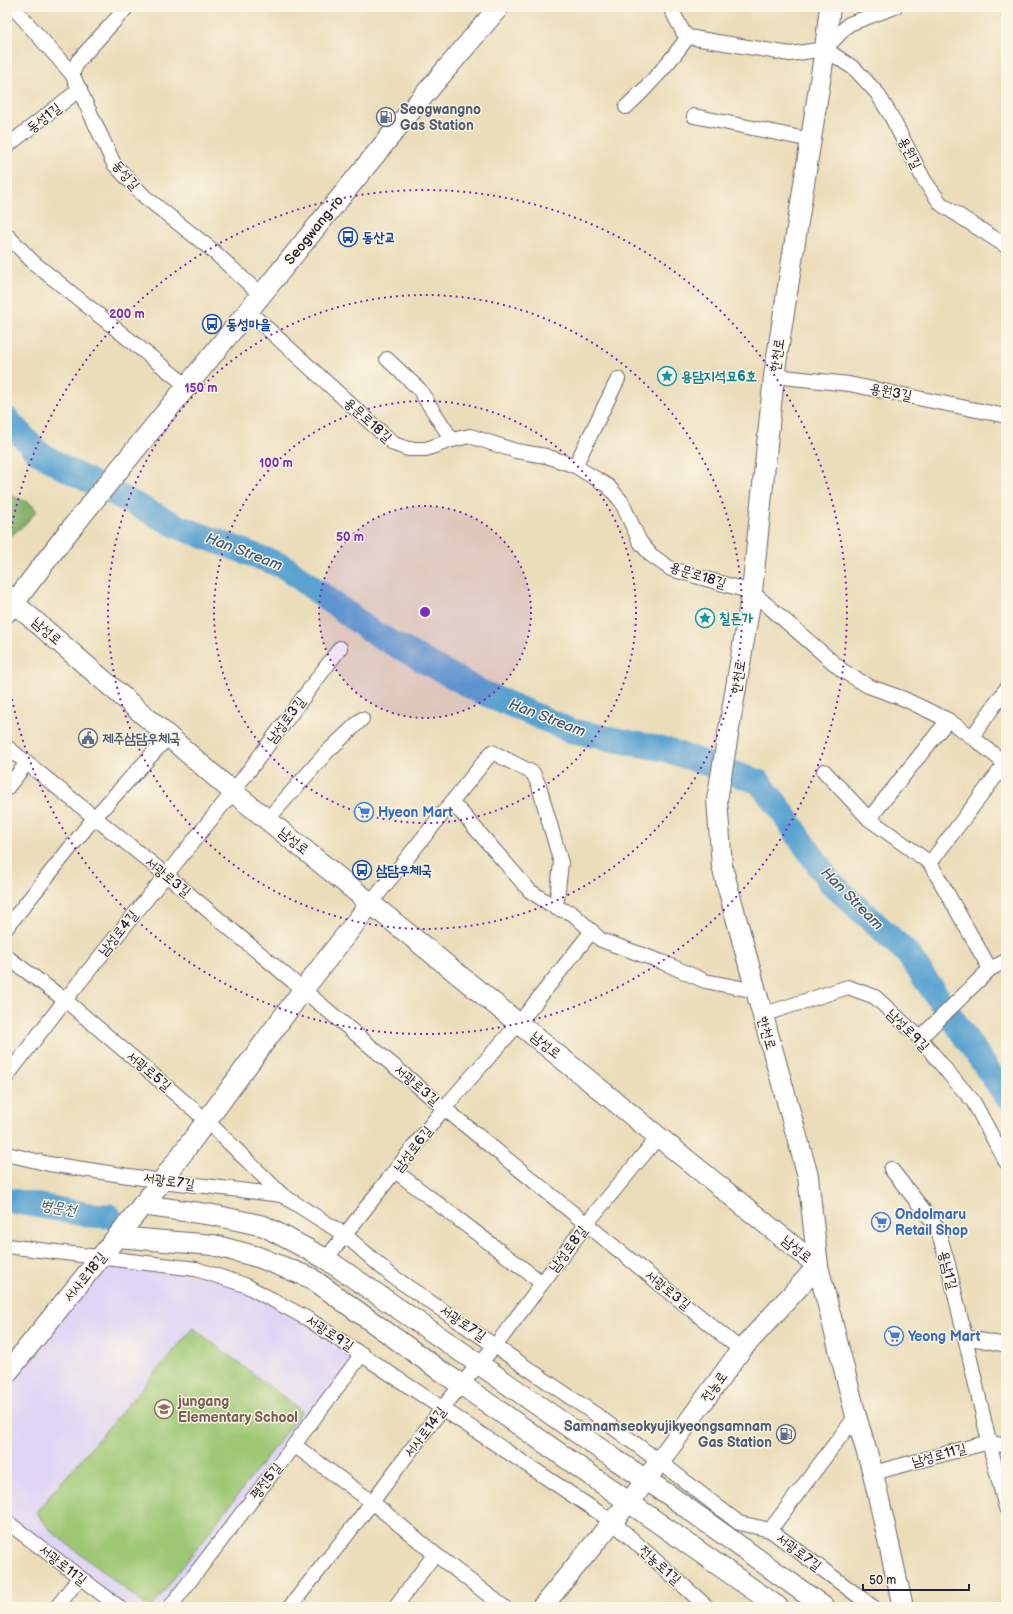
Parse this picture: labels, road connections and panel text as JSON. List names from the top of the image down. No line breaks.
{"streets":{"street":["동성1길","용원길","동성길","Seogwang-ro","한천로","용원3길","용문로18길","남성로","남성로3길","서광로3길","남성로4길","남성로9길","서광로5길","남성로6길","서광로7길","남성로8길","용남1길","서사로18길","서광로9길","전농로","서사로14길","남성로11길","평전5길","서광로11길","전농로1길"]},"crossings":[["동성1길","동성길"],["용원길","한천로"],["동성길","Seogwang-ro"],["Seogwang-ro","용문로18길"],["Seogwang-ro","남성로"],["한천로","용원3길"],["한천로","용문로18길"],["한천로","남성로"],["한천로","남성로9길"],["한천로","전농로"],["남성로","남성로3길"],["남성로","남성로4길"],["남성로","남성로6길"],["남성로","남성로8길"],["남성로","전농로"],["남성로","남성로11길"],["남성로3길","남성로4길"],["서광로3길","남성로4길"],["서광로3길","남성로6길"],["서광로3길","남성로8길"],["서광로3길","전농로"],["남성로4길","서광로5길"],["서광로5길","서광로7길"],["남성로6길","서광로7길"],["서광로7길","남성로8길"],["서광로7길","서사로18길"],["서광로7길","전농로"],["남성로8길","서사로14길"],["용남1길","남성로11길"],["서사로18길","서광로9길"],["서광로9길","전농로"],["서광로9길","서사로14길"],["서광로9길","평전5길"],["서광로9길","전농로1길"],["전농로","전농로1길"]],"water":["Han Stream","병문천"],"places":{"fuel station":["Seogwangno Gas Station","Samnamseokyujikyeongsamnam Gas Station"],"bus stop":["동산교","동성마을","삼담우체국"],"place":["용담지석묘6호","칠돈가"],"public building":["제주삼담우체국"],"supermarket":["Hyeon Mart","Ondolmaru Retail Shop","Yeong Mart"],"school or university":["jungang Elementary School"]},"scale_bar":"50 m","rings":["200 m","150 m","100 m","50 m"]}
